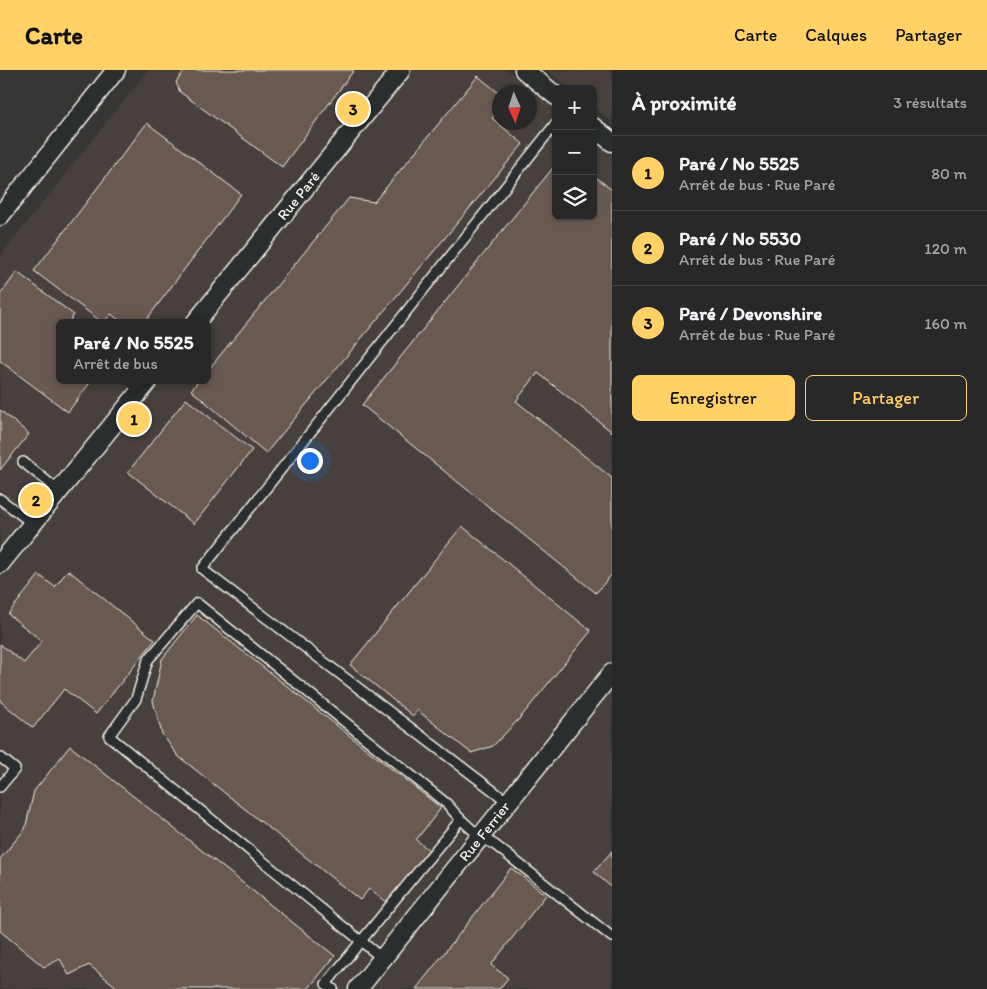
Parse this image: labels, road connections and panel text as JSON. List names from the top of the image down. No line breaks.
{"streets":{"street":["Rue Paré","Rue Ferrier"]},"north":"bottom","page":{"header":"Carte","nav":["Carte","Calques","Partager"],"heading":["À proximité","3 résultats"],"map_buttons":["+","−"],"pins":["3","1","2"],"list":[{"mark":"1","name":"Paré / No 5525","note":"Arrêt de bus · Rue Paré","value":"80 m"},{"mark":"2","name":"Paré / No 5530","note":"Arrêt de bus · Rue Paré","value":"120 m"},{"mark":"3","name":"Paré / Devonshire","note":"Arrêt de bus · Rue Paré","value":"160 m"}],"popup":["Paré / No 5525","Arrêt de bus"],"buttons":["Enregistrer","Partager"]}}
